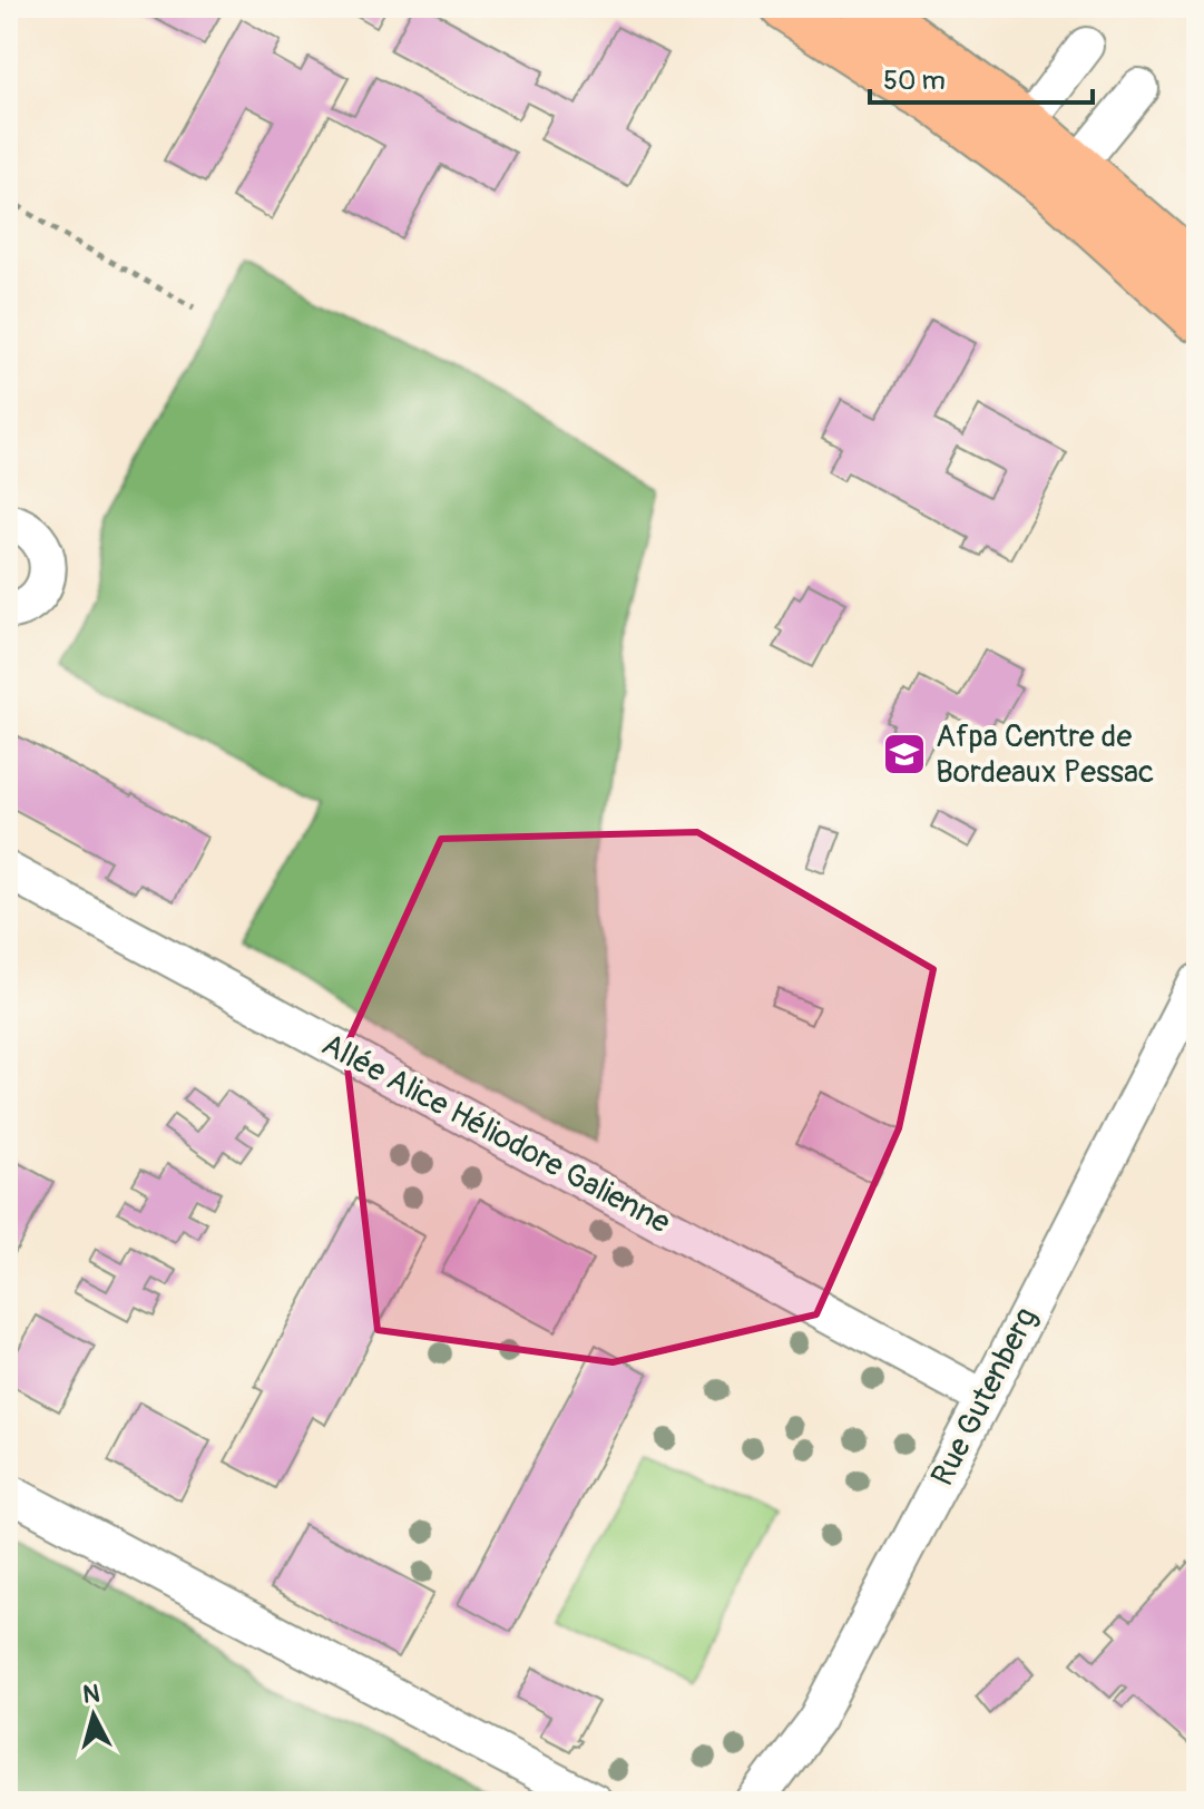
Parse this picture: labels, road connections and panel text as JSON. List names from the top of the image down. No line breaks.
{"streets":{"street":["Allée Alice Héliodore Galienne","Rue Gutenberg"]},"crossings":[["Allée Alice Héliodore Galienne","Rue Gutenberg"]],"places":{"school or university":["Afpa Centre de Bordeaux Pessac"]},"scale_bar":"50 m","north":"top"}
